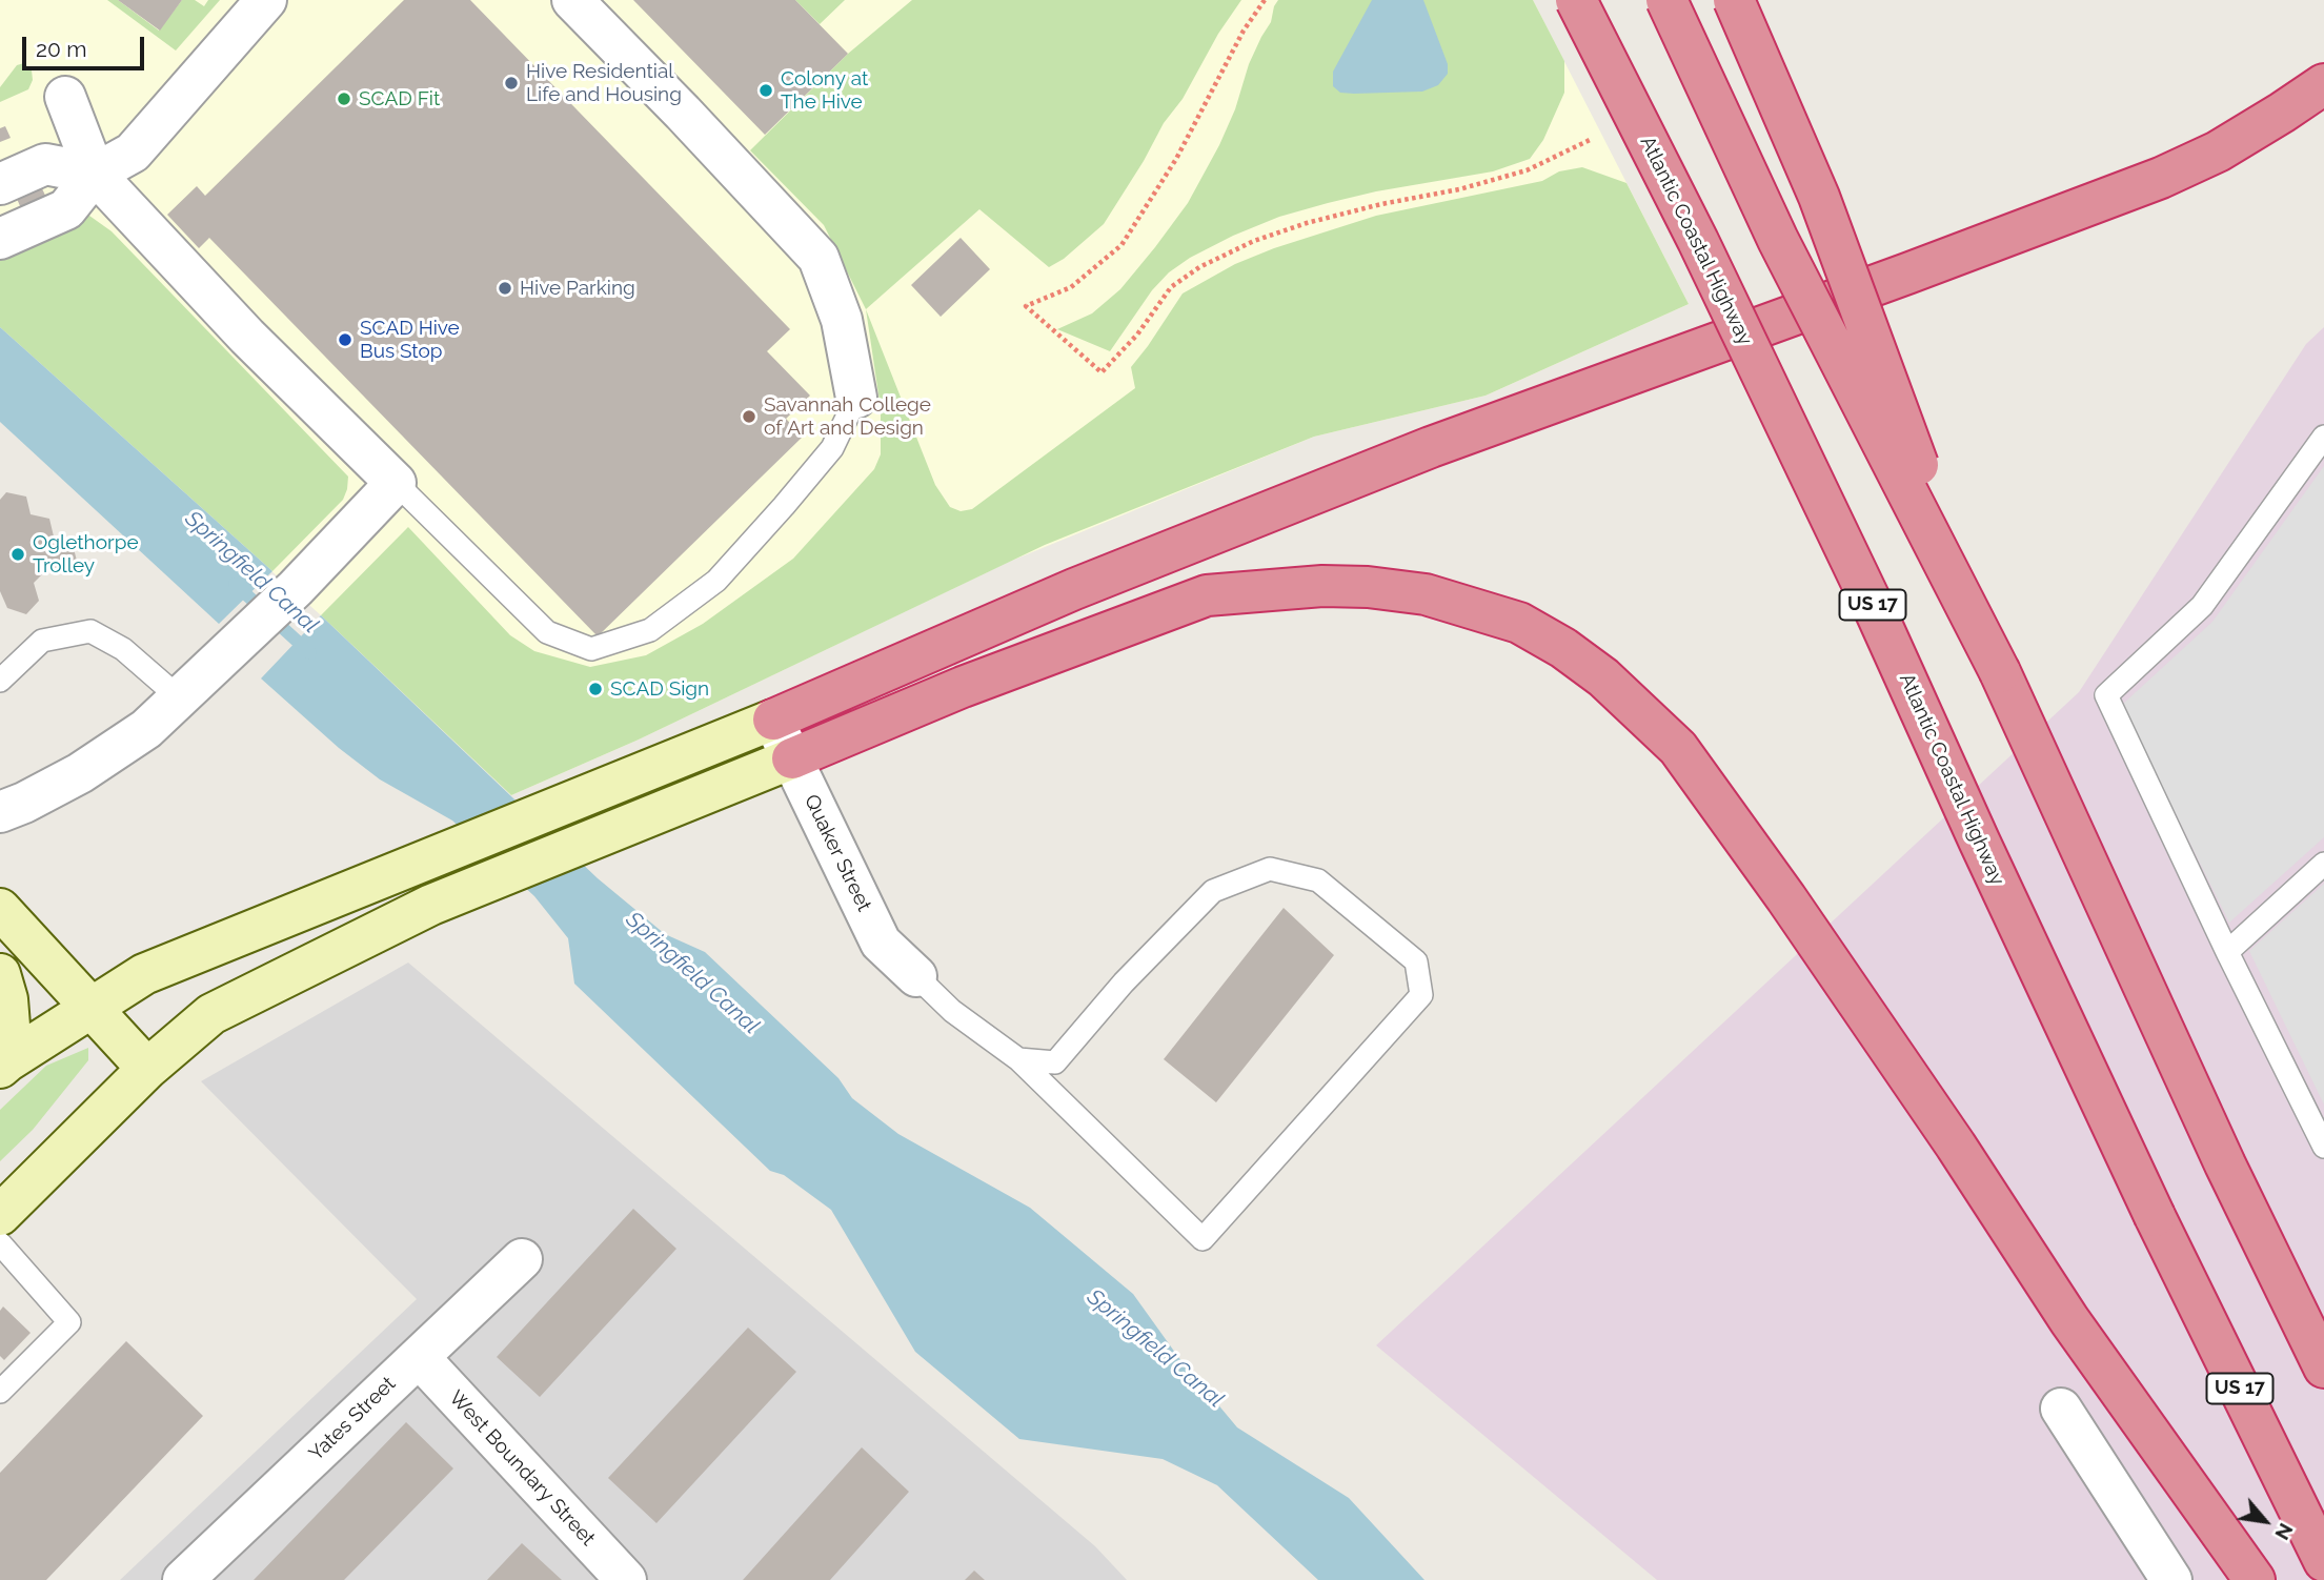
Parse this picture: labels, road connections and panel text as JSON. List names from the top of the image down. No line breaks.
{"streets":{"highway":["Atlantic Coastal Highway","US 17"],"street":["Quaker Street","Yates Street","West Boundary Street"]},"crossings":[["Yates Street","West Boundary Street"]],"water":["Springfield Canal"],"places":["Hive Residential Life and Housing","Colony at The Hive","SCAD Fit","Hive Parking","SCAD Hive Bus Stop","Savannah College of Art and Design","Oglethorpe Trolley","SCAD Sign"],"scale_bar":"20 m","north":"bottom right"}
